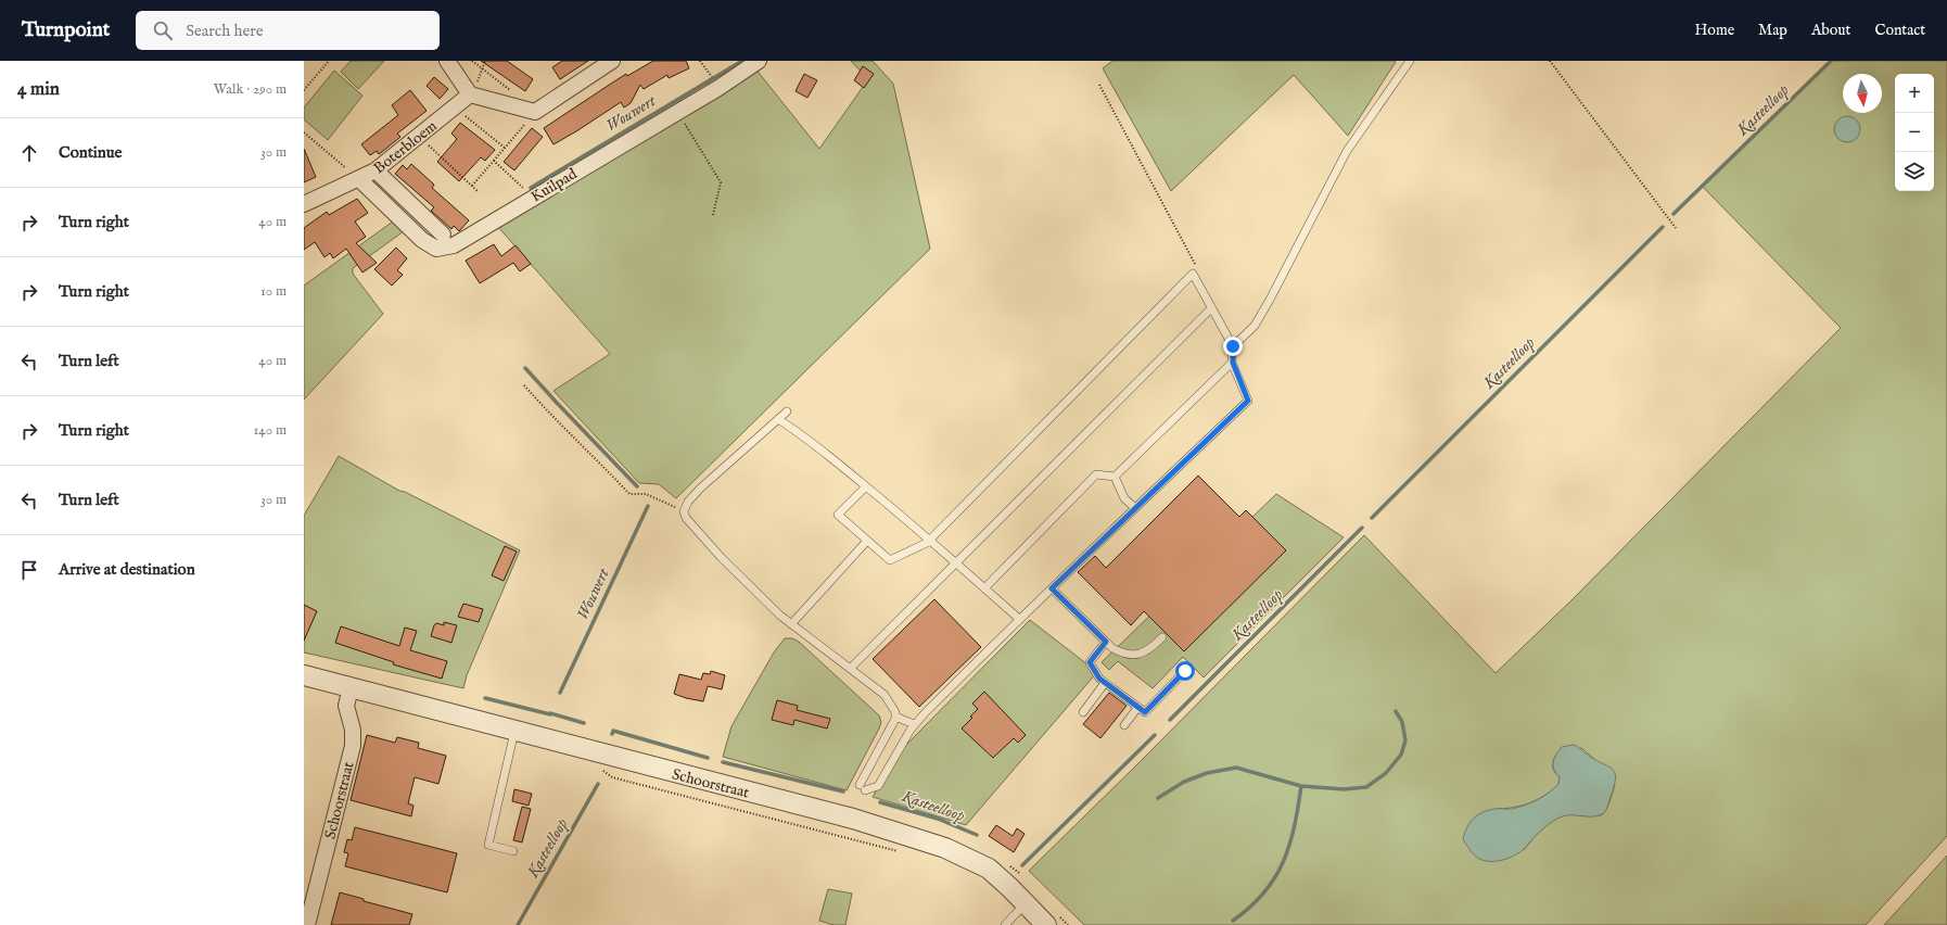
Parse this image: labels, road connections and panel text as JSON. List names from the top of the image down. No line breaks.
{"streets":{"street":["Boterbloem","Kuilpad","Schoorstraat"]},"crossings":[["Boterbloem","Kuilpad"]],"water":["Kasteelloop","Wouwert"],"north":"bottom","page":{"header":"Turnpoint","search":"Search here","nav":["Home","Map","About","Contact"],"heading":["4 min","Walk · 290 m"],"map_buttons":["+","−"],"list":[["Continue","30 m"],["Turn right","40 m"],["Turn right","10 m"],["Turn left","40 m"],["Turn right","140 m"],["Turn left","30 m"],"Arrive at destination"]}}
